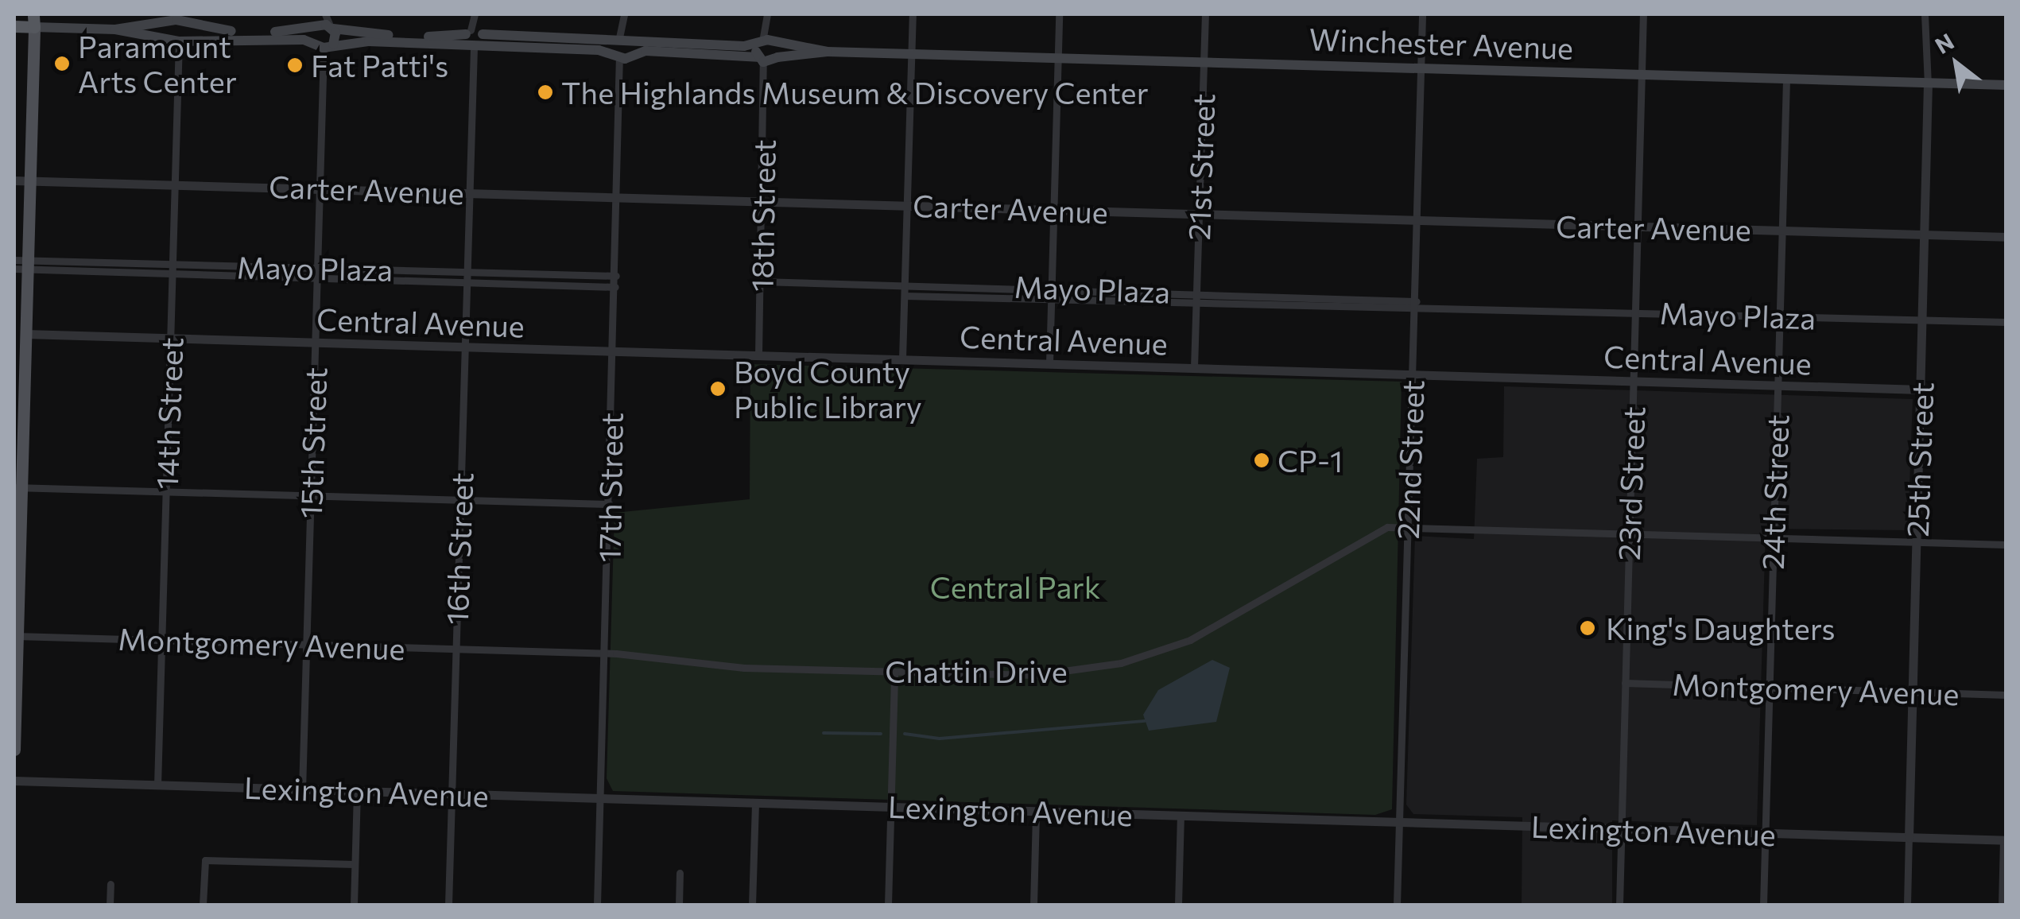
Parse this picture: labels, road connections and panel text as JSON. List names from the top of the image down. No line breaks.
{"streets":{"highway":["Winchester Avenue"],"street":["21st Street","Carter Avenue","18th Street","Mayo Plaza","Central Avenue","14th Street","15th Street","22nd Street","25th Street","23rd Street","17th Street","24th Street","16th Street","Montgomery Avenue","Chattin Drive","Lexington Avenue"]},"crossings":[["Winchester Avenue","21st Street"],["Winchester Avenue","18th Street"],["Winchester Avenue","14th Street"],["Winchester Avenue","15th Street"],["Winchester Avenue","22nd Street"],["Winchester Avenue","25th Street"],["Winchester Avenue","23rd Street"],["Winchester Avenue","17th Street"],["Winchester Avenue","24th Street"],["Winchester Avenue","16th Street"],["21st Street","Carter Avenue"],["21st Street","Mayo Plaza"],["21st Street","Central Avenue"],["Carter Avenue","18th Street"],["Carter Avenue","14th Street"],["Carter Avenue","15th Street"],["Carter Avenue","22nd Street"],["Carter Avenue","25th Street"],["Carter Avenue","23rd Street"],["Carter Avenue","17th Street"],["Carter Avenue","24th Street"],["Carter Avenue","16th Street"],["18th Street","Mayo Plaza"],["18th Street","Central Avenue"],["Mayo Plaza","14th Street"],["Mayo Plaza","15th Street"],["Mayo Plaza","22nd Street"],["Mayo Plaza","25th Street"],["Mayo Plaza","23rd Street"],["Mayo Plaza","17th Street"],["Mayo Plaza","24th Street"],["Mayo Plaza","16th Street"],["Central Avenue","14th Street"],["Central Avenue","15th Street"],["Central Avenue","22nd Street"],["Central Avenue","25th Street"],["Central Avenue","23rd Street"],["Central Avenue","17th Street"],["Central Avenue","24th Street"],["Central Avenue","16th Street"],["14th Street","Montgomery Avenue"],["14th Street","Lexington Avenue"],["15th Street","Montgomery Avenue"],["15th Street","Lexington Avenue"],["22nd Street","Chattin Drive"],["22nd Street","Lexington Avenue"],["25th Street","Montgomery Avenue"],["25th Street","Chattin Drive"],["25th Street","Lexington Avenue"],["23rd Street","Montgomery Avenue"],["23rd Street","Chattin Drive"],["23rd Street","Lexington Avenue"],["17th Street","Montgomery Avenue"],["17th Street","Chattin Drive"],["17th Street","Lexington Avenue"],["24th Street","Montgomery Avenue"],["24th Street","Chattin Drive"],["24th Street","Lexington Avenue"],["16th Street","Montgomery Avenue"],["16th Street","Lexington Avenue"],["Montgomery Avenue","Chattin Drive"]],"parks":["Central Park"],"places":["Paramount Arts Center","Fat Patti's","The Highlands Museum & Discovery Center","Boyd County Public Library","CP-1","King's Daughters"],"north":"top left"}
